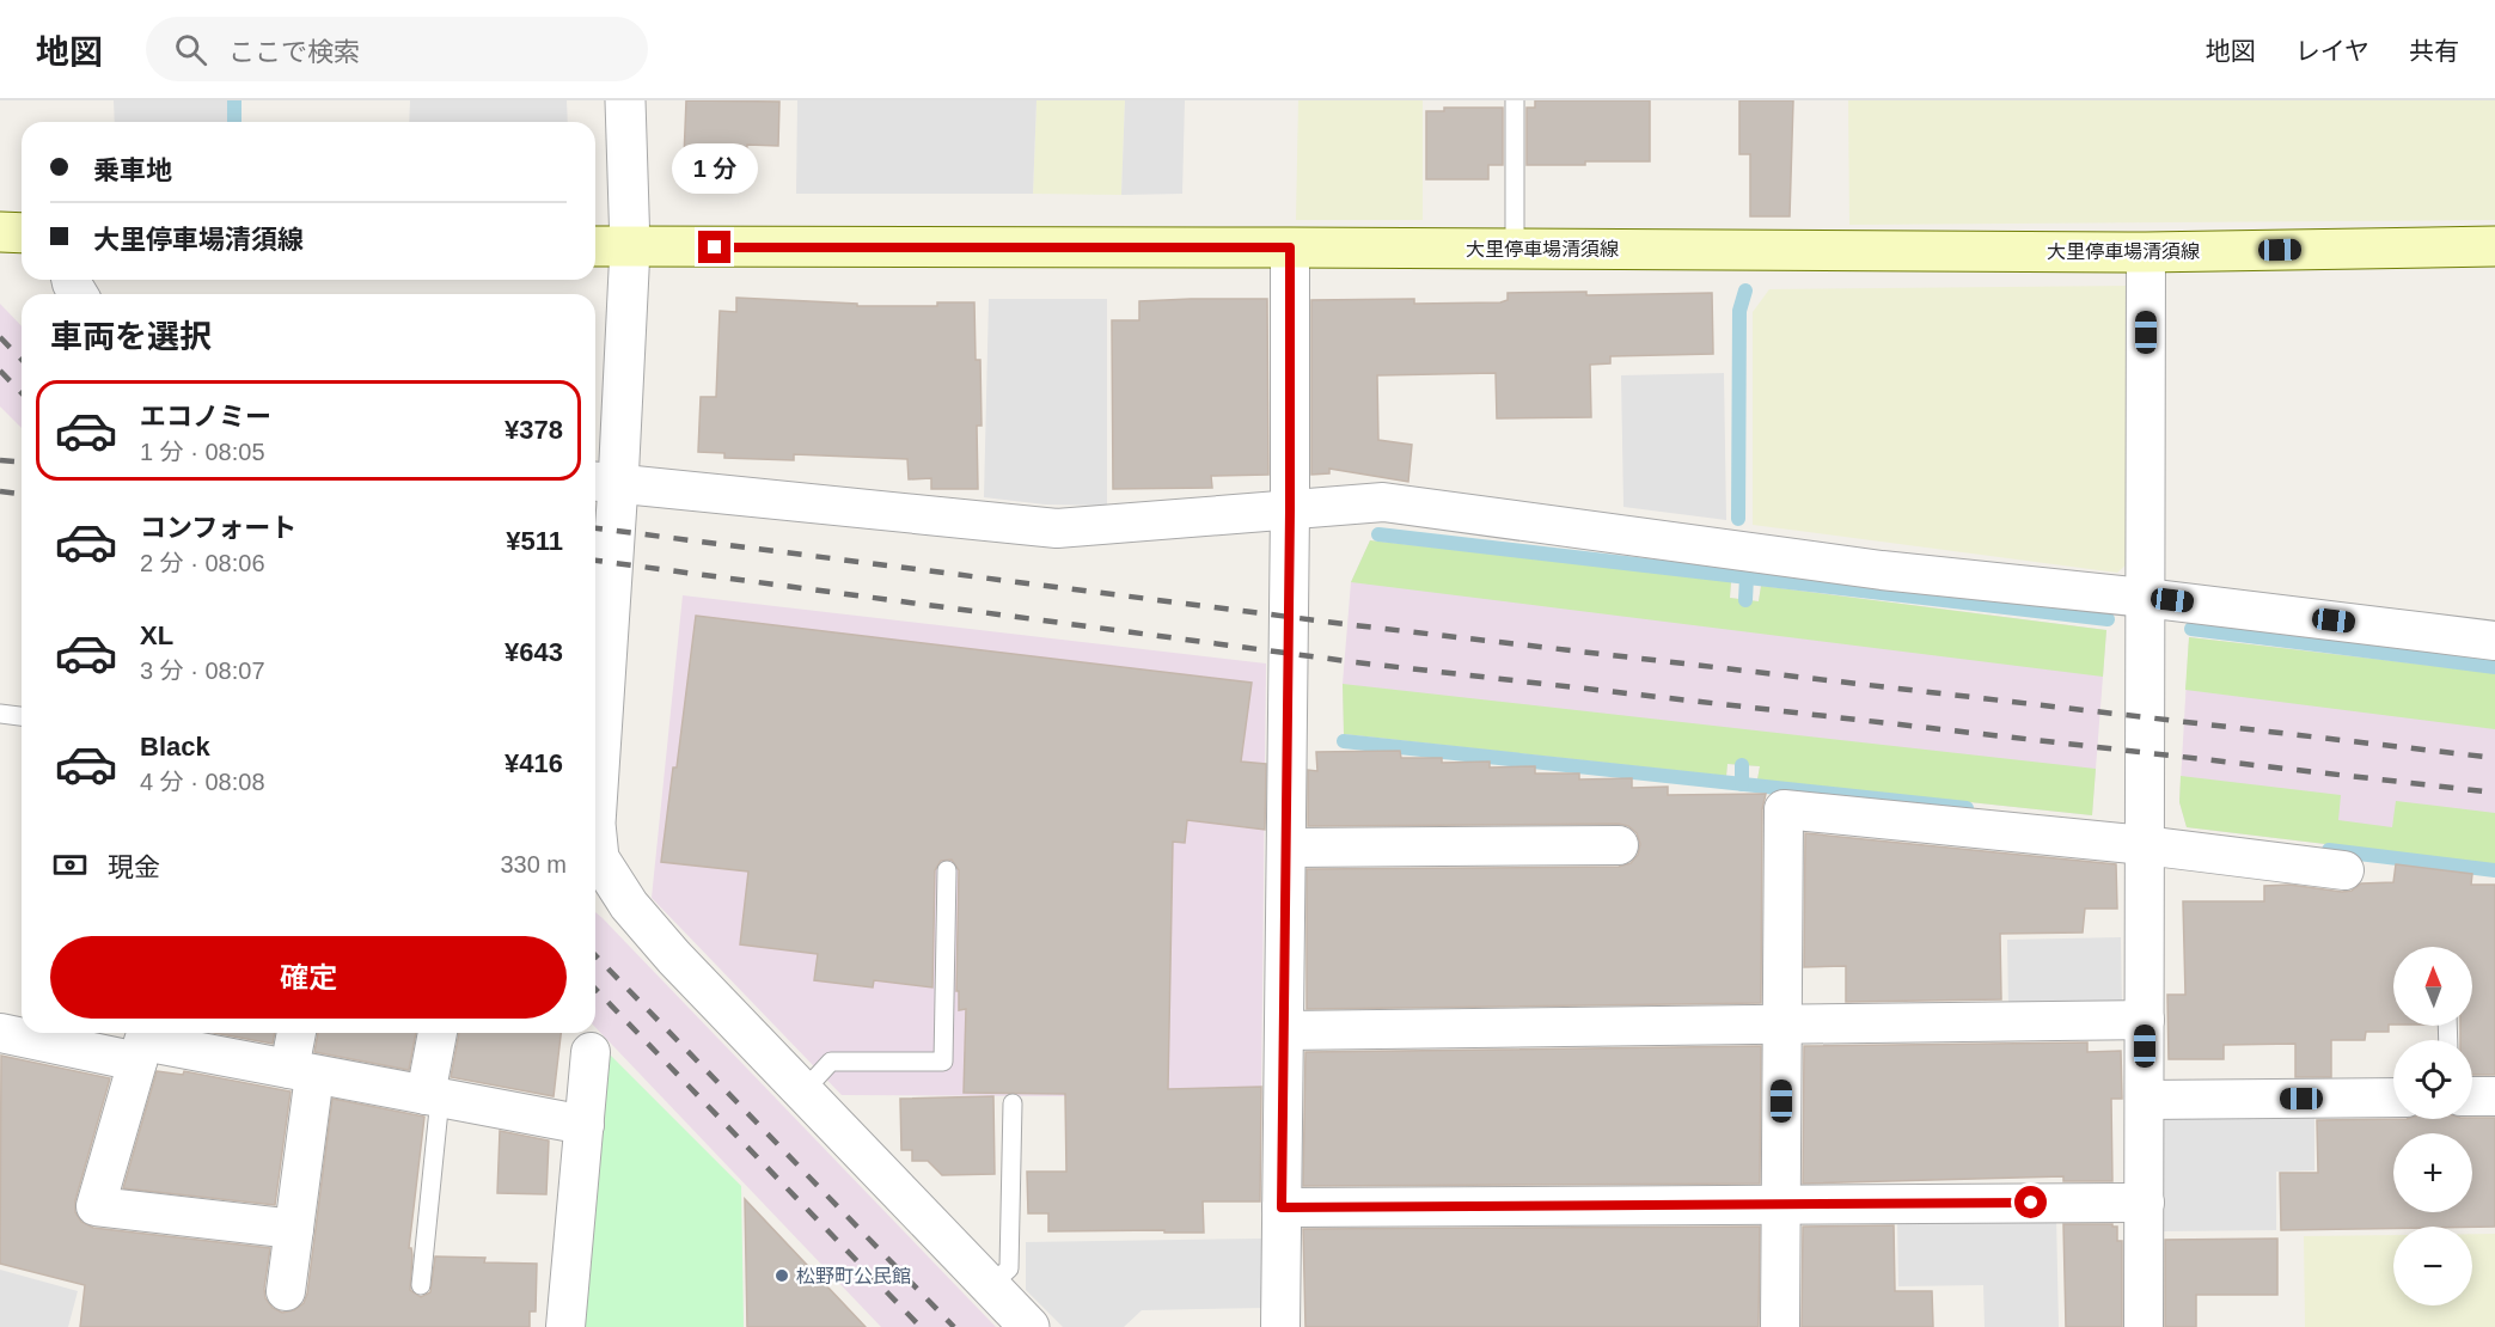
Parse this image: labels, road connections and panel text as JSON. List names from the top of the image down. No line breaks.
{"streets":{"main road":["大里停車場清須線"]},"places":["松野町公民館"],"north":"top","page":{"header":"地図","search":"ここで検索","nav":["地図","レイヤ","共有"],"banner":["乗車地","大里停車場清須線"],"bubble":"1 分","heading":"車両を選択","list":[{"name":"エコノミー","note":"1 分 · 08:05","value":"¥378"},{"name":"コンフォート","note":"2 分 · 08:06","value":"¥511"},{"name":"XL","note":"3 分 · 08:07","value":"¥643"},{"name":"Black","note":"4 分 · 08:08","value":"¥416"}],"pay":["現金","330 m"],"buttons":"確定","map_buttons":["+","−"]}}
